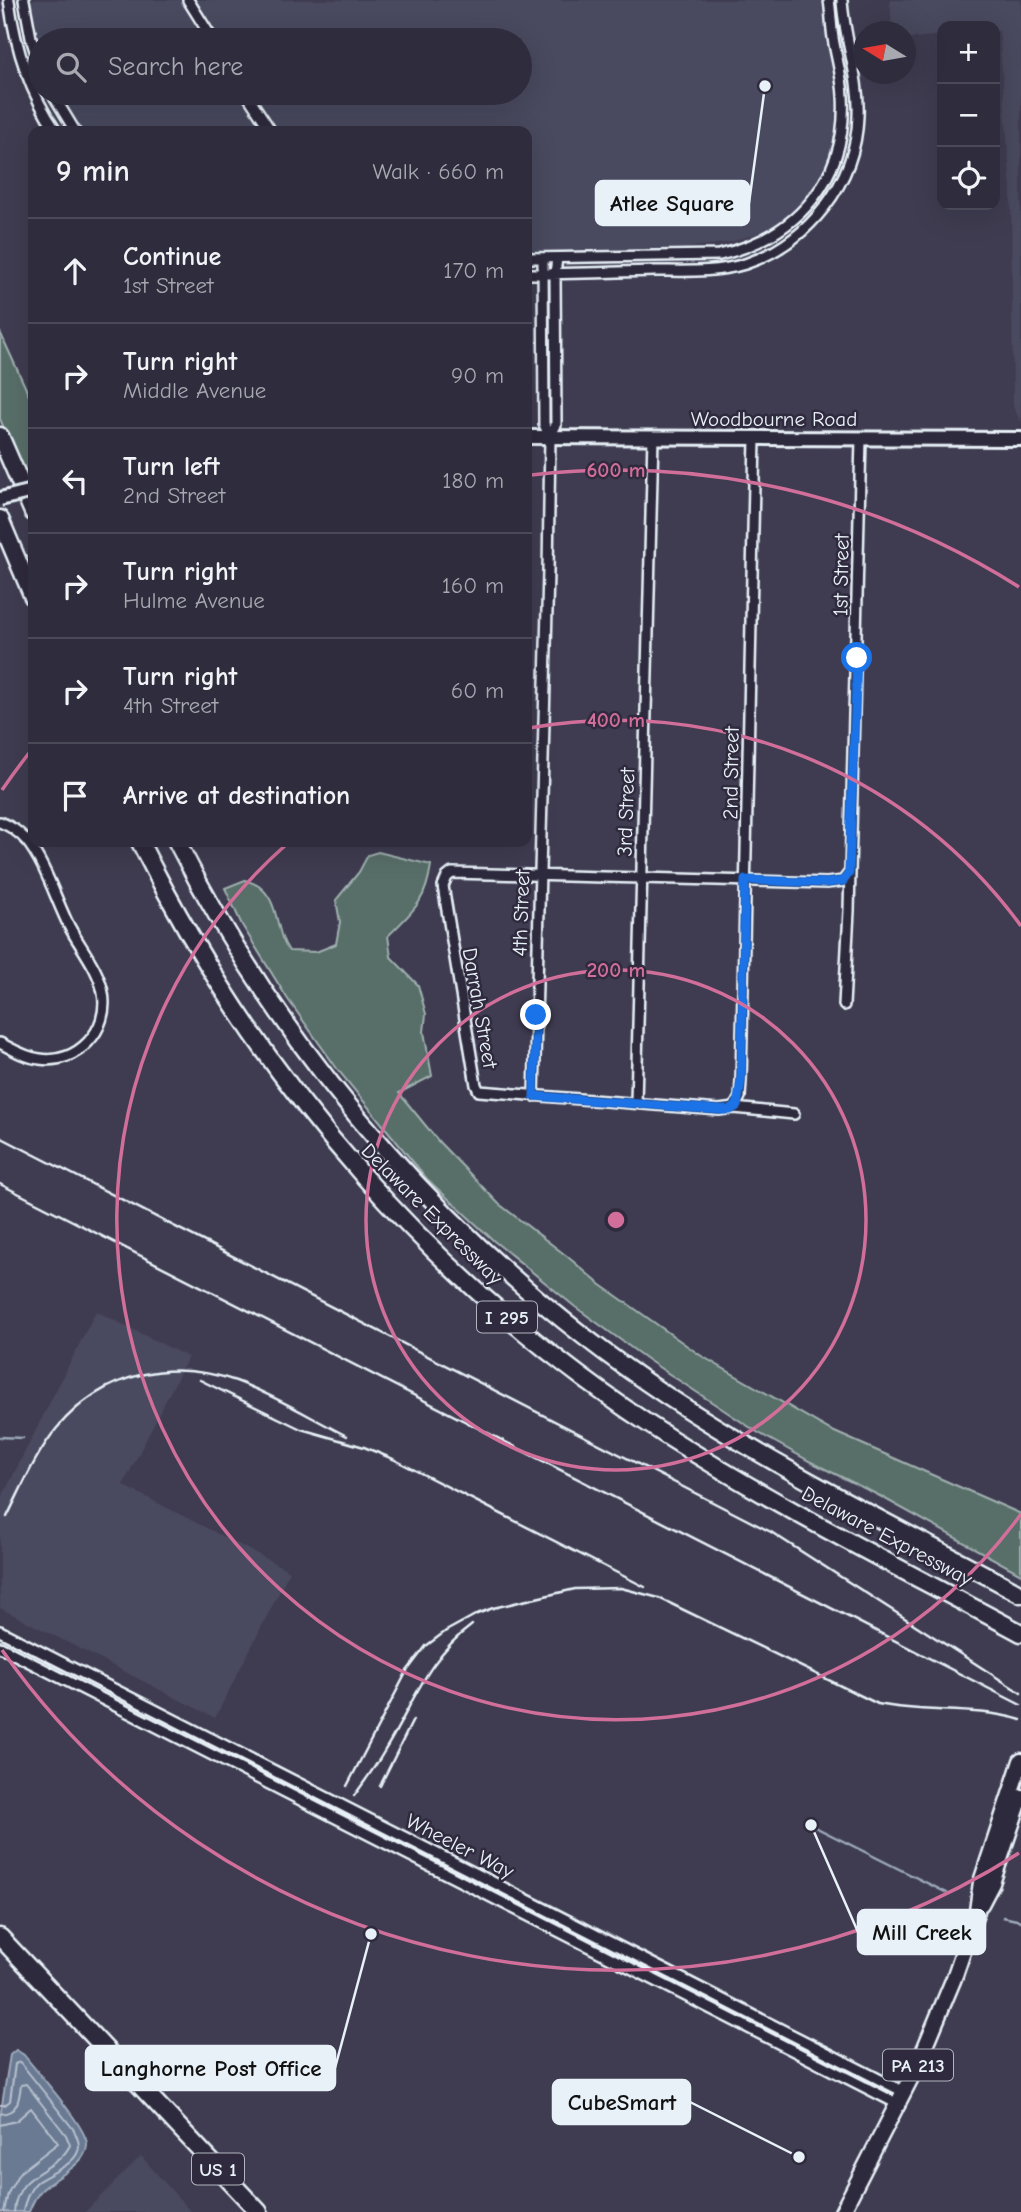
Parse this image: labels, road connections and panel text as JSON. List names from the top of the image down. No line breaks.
{"streets":{"highway":["Delaware Expressway","I 295","US 1"],"main road":["Woodbourne Road","PA 213"],"street":["1st Street","2nd Street","3rd Street","4th Street","Darrah Street","Wheeler Way"]},"crossings":[["Woodbourne Road","1st Street"],["Woodbourne Road","2nd Street"],["Woodbourne Road","3rd Street"],["Woodbourne Road","4th Street"],["2nd Street","Darrah Street"],["3rd Street","Darrah Street"],["4th Street","Darrah Street"],["Wheeler Way","PA 213"]],"places":["Atlee Square","Mill Creek","Langhorne Post Office","CubeSmart"],"north":"left","page":{"map_buttons":["+","−"],"search":"Search here","heading":["9 min","Walk · 660 m"],"list":[["Continue","1st Street","170 m"],["Turn right","Middle Avenue","90 m"],["Turn left","2nd Street","180 m"],["Turn right","Hulme Avenue","160 m"],["Turn right","4th Street","60 m"],"Arrive at destination"]},"rings":["600 m","400 m","200 m"]}
